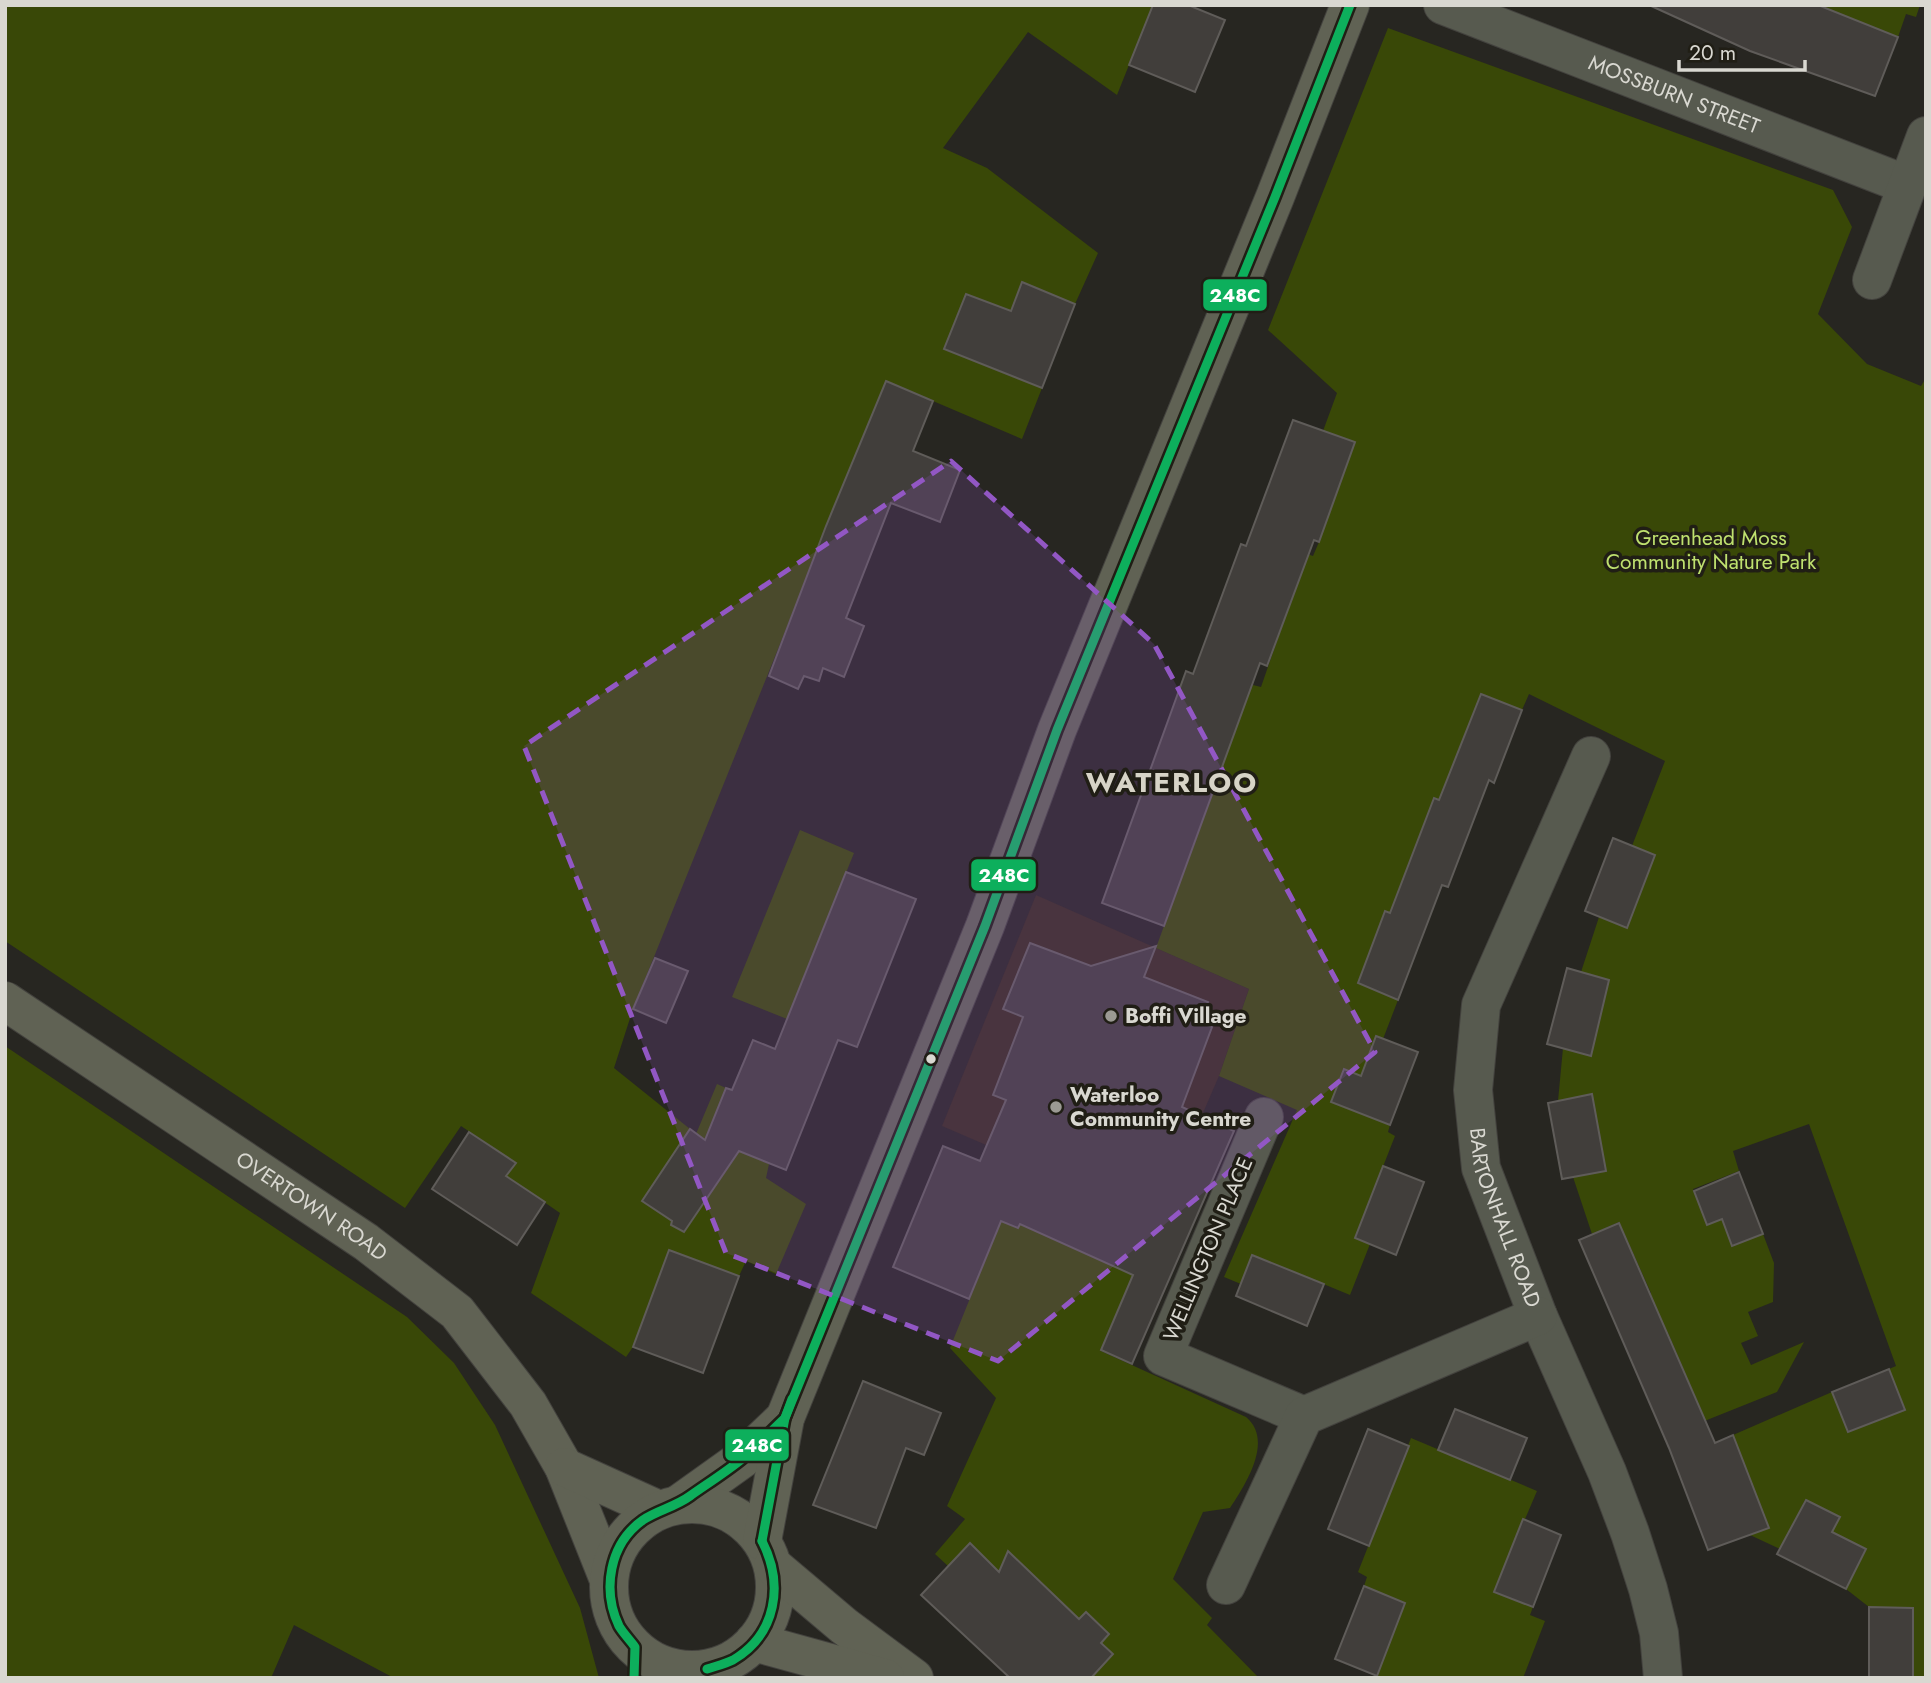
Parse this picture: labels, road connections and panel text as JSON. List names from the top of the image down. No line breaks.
{"streets":{"main road":["OVERTOWN ROAD"],"street":["MOSSBURN STREET","BARTONHALL ROAD","WELLINGTON PLACE"]},"districts":["WATERLOO"],"parks":["Greenhead Moss Community Nature Park"],"places":["Boffi Village","Waterloo Community Centre"],"lines":["transit line 248C"],"scale_bar":"20 m"}
